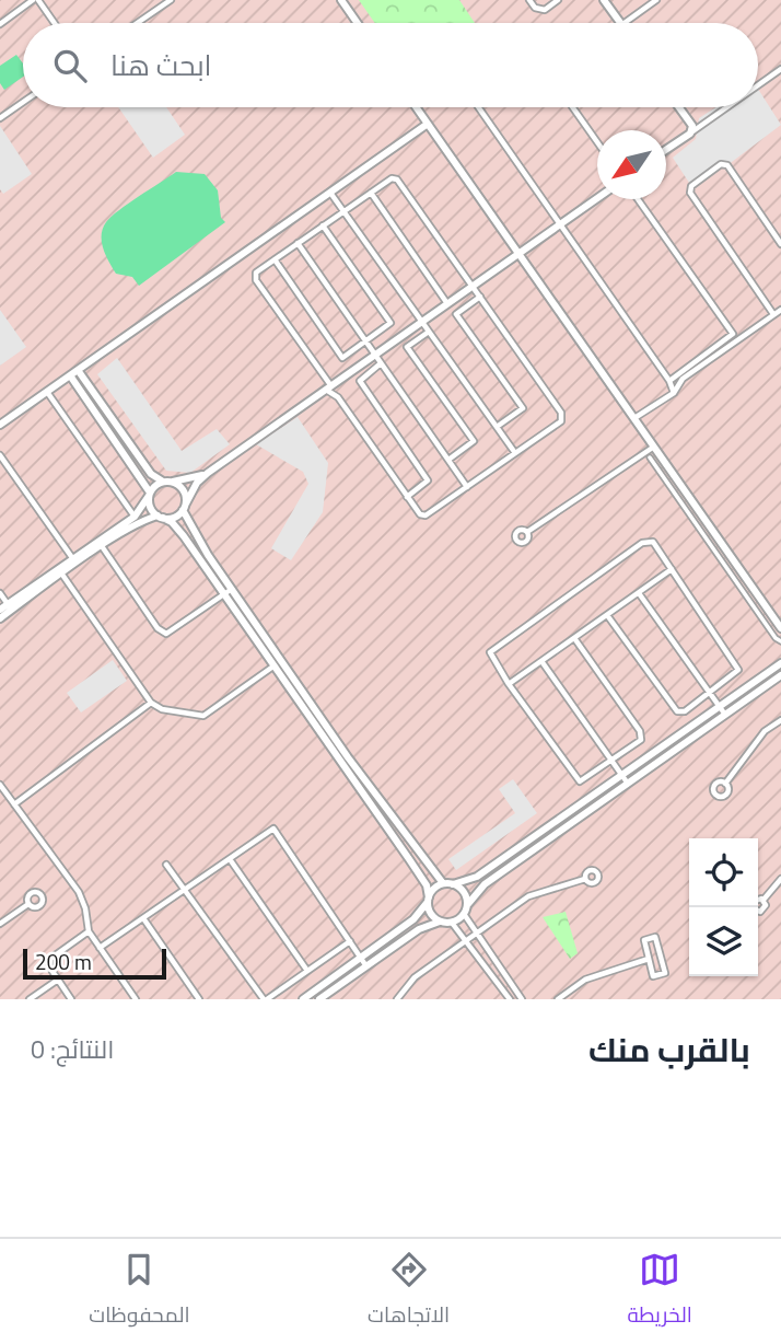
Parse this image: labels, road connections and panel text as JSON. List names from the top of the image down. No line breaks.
{"scale_bar":"200 m","north":"bottom left","page":{"search":"ابحث هنا","scale":"200 m","heading":["بالقرب منك","النتائج: 0"],"nav":["الخريطة","الاتجاهات","المحفوظات"]}}
